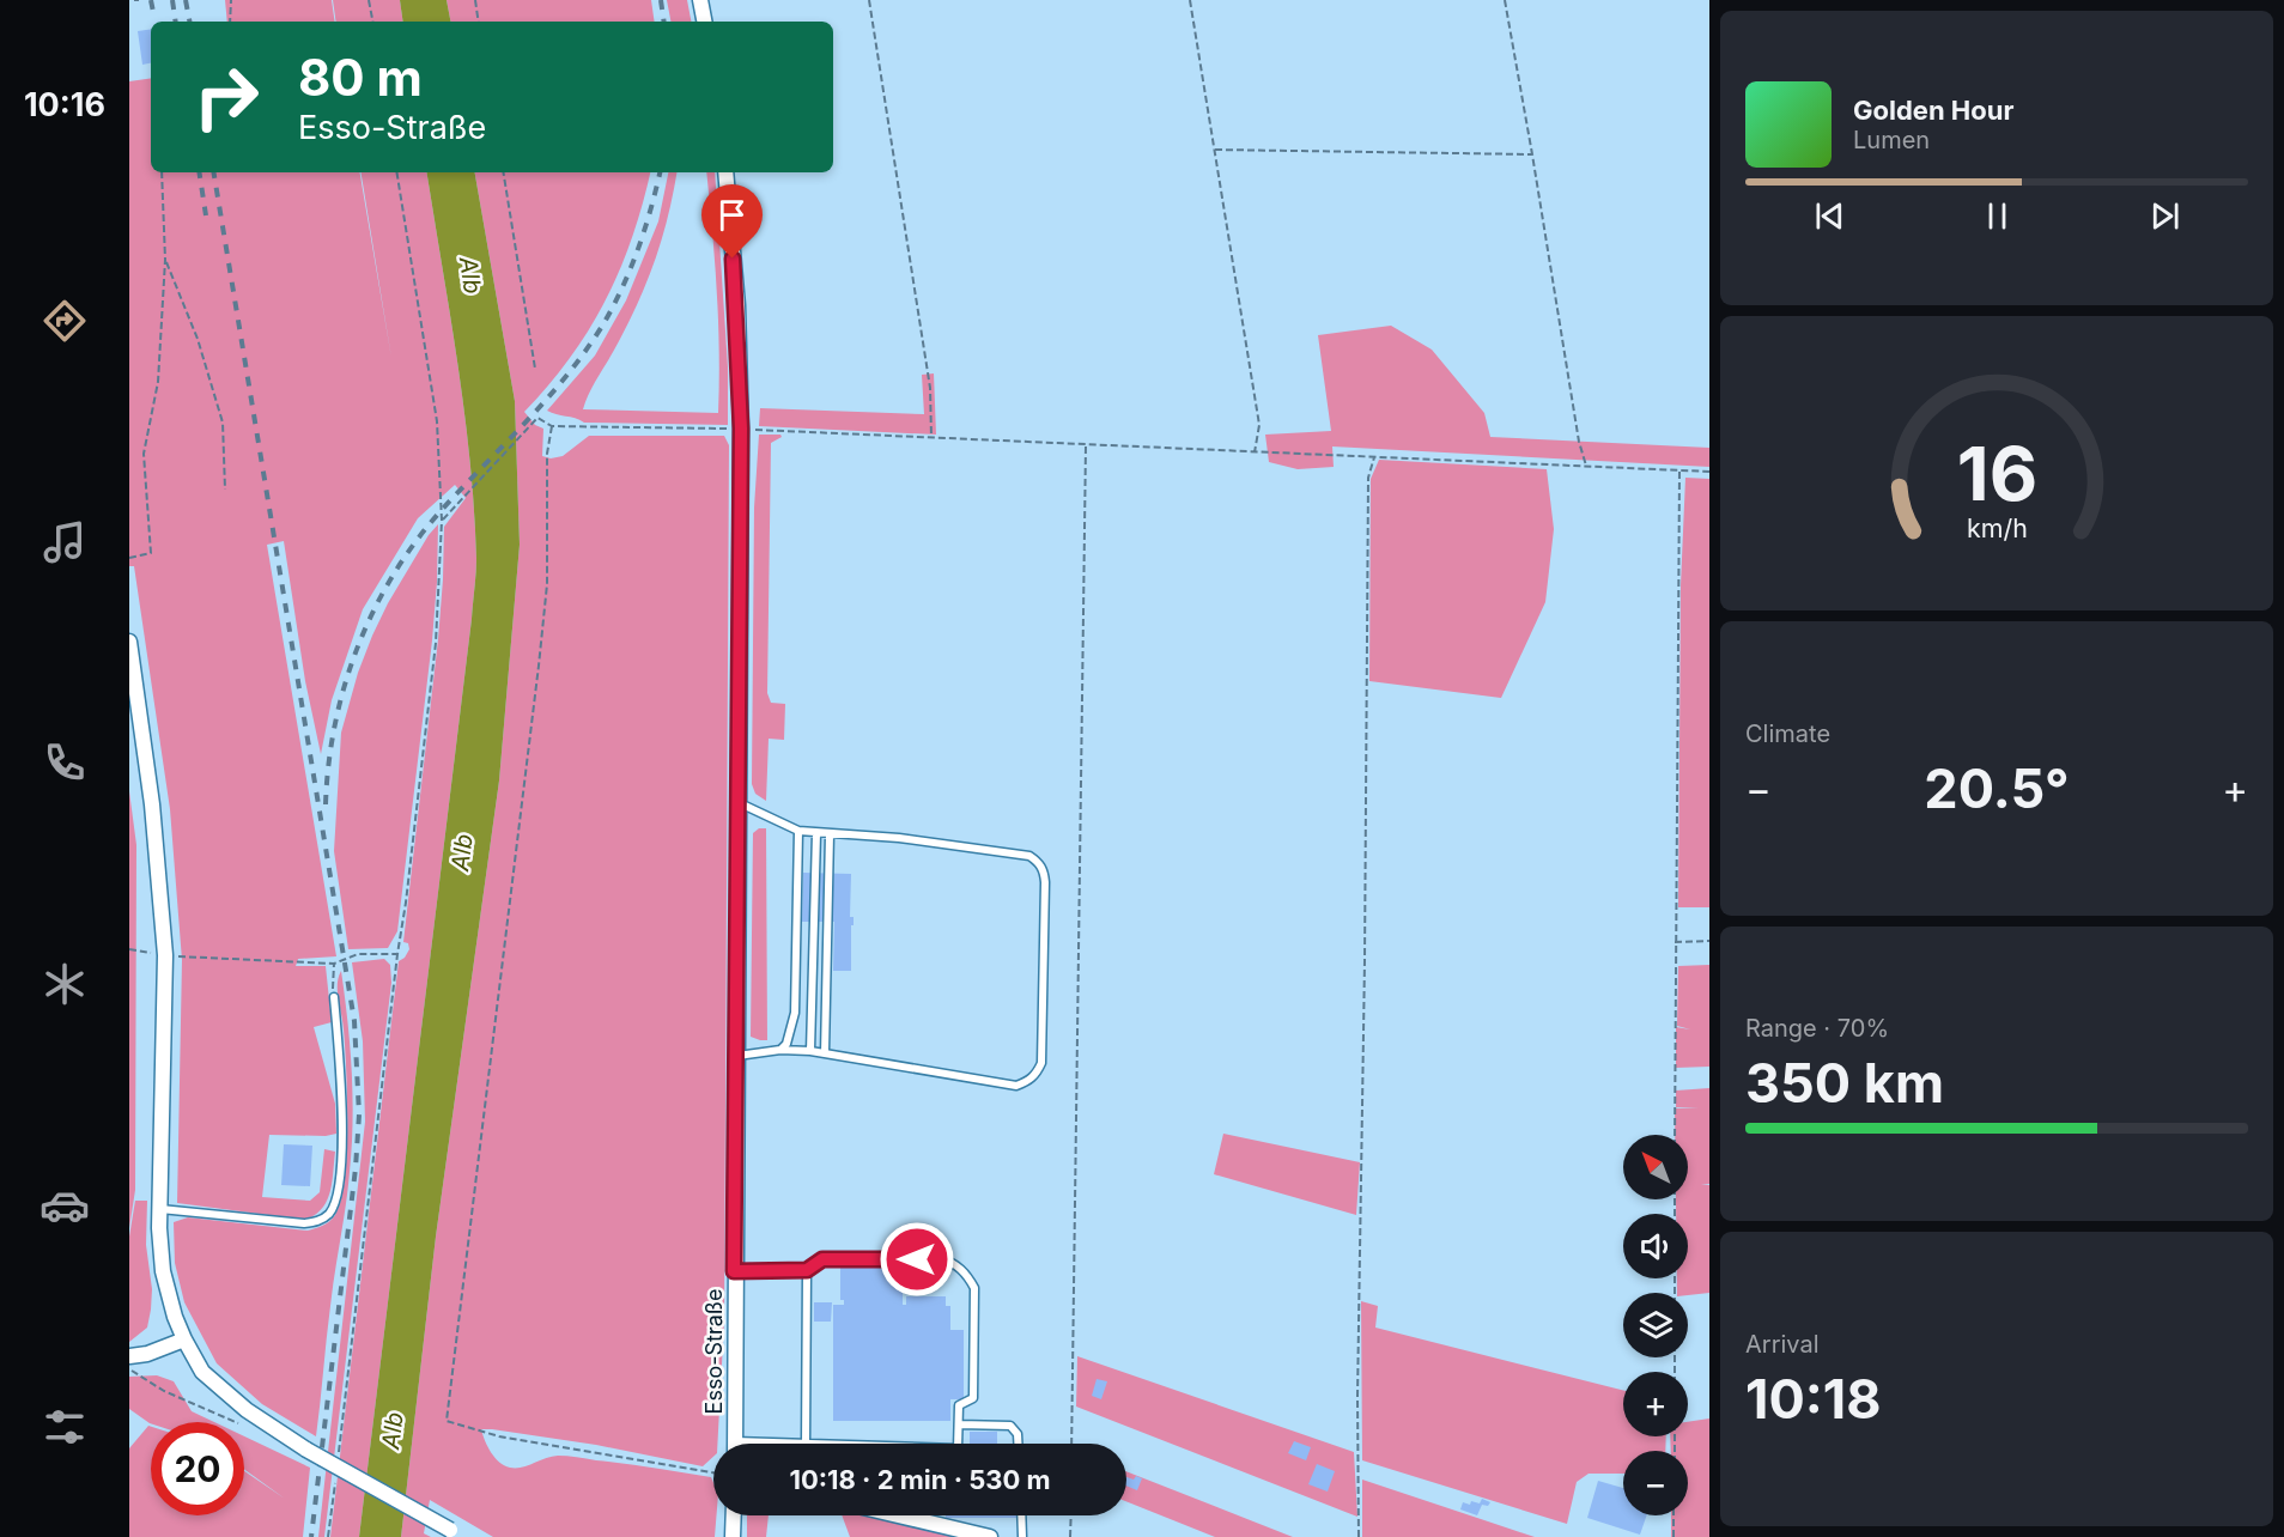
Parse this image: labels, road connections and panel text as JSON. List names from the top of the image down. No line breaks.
{"streets":{"street":["Esso-Straße"]},"water":["Alb"],"north":"top left","page":{"tabs":"10:16","turn":["80 m","Esso-Straße"],"song":["Golden Hour","Lumen"],"tile":["Climate",["Range · 70%","350 km"],["Arrival","10:18"]],"heat":["−","20.5°","+"],"map_buttons":["+","−"],"limit":"20","trip":"10:18 · 2 min · 530 m","gauge":["16","km/h"]}}
